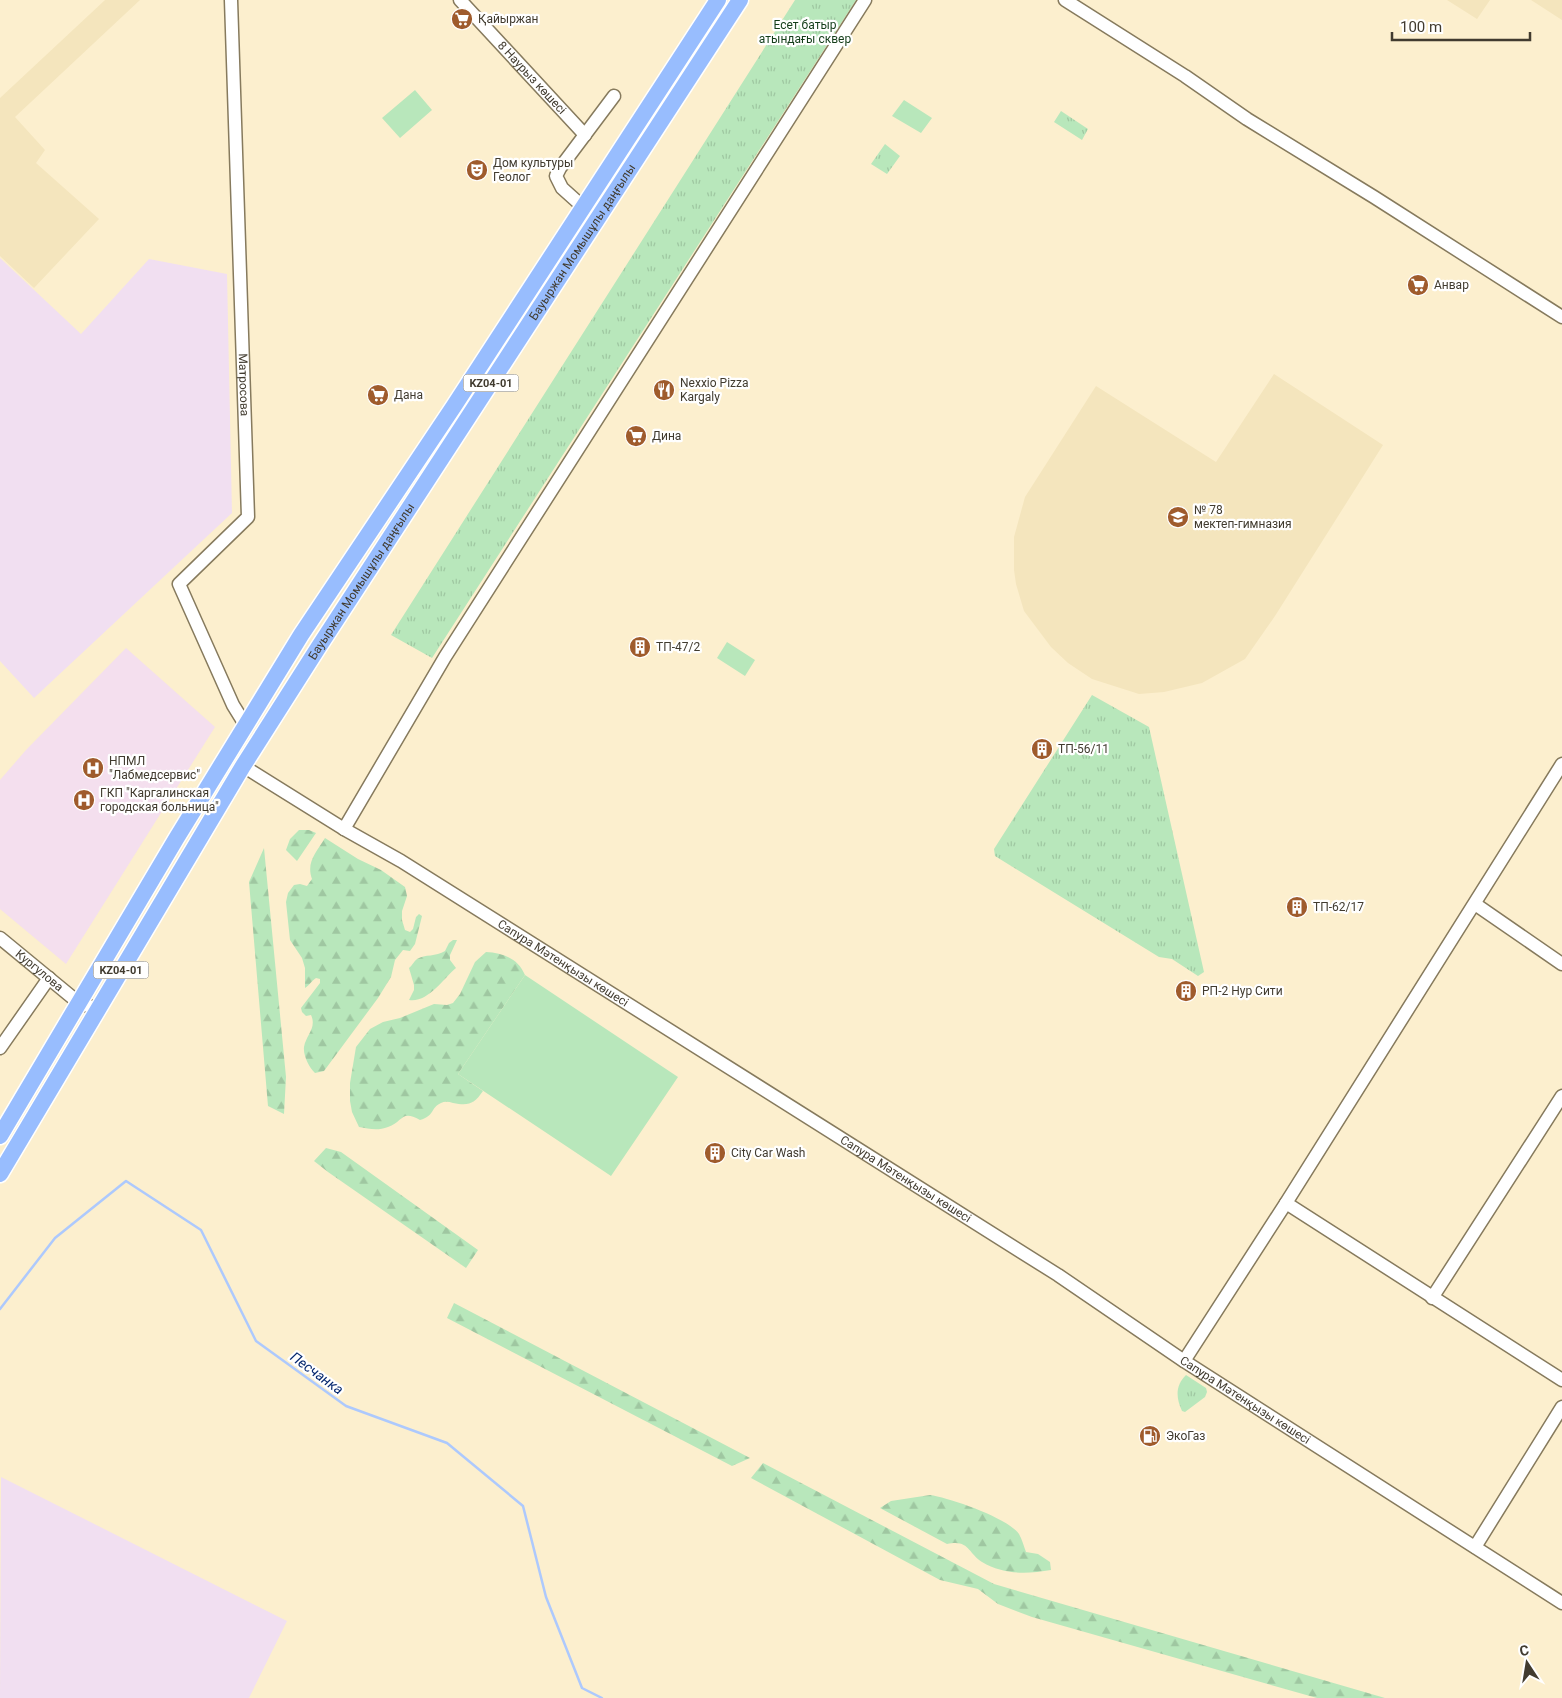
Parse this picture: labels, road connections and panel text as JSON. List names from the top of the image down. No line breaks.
{"streets":{"main road":["Бауыржан Момышұлы даңғылы","KZ04-01"],"street":["8 Наурыз көшесі","Матросова","Сапура Мәтенқызы көшесі","Кургулова"]},"crossings":[["Бауыржан Момышұлы даңғылы","Матросова"],["Бауыржан Момышұлы даңғылы","Сапура Мәтенқызы көшесі"],["Бауыржан Момышұлы даңғылы","Кургулова"]],"water":["Песчанка"],"parks":["Есет батыр атындағы сквер"],"places":{"supermarket":["Қайыржан","Анвар","Дана","Дина"],"theatre":["Дом культуры Геолог"],"restaurant":["Nexxio Pizza Kargaly"],"school or university":["№ 78 мектеп-гимназия"],"building":["ТП-47/2","ТП-56/11","ТП-62/17","РП-2 Нур Сити","City Car Wash"],"hospital":["НПМЛ \"Лабмедсервис\"","ГКП \"Каргалинская городская больница\""],"fuel station":["ЭкоГаз"]},"scale_bar":"100 m","north":"top"}
